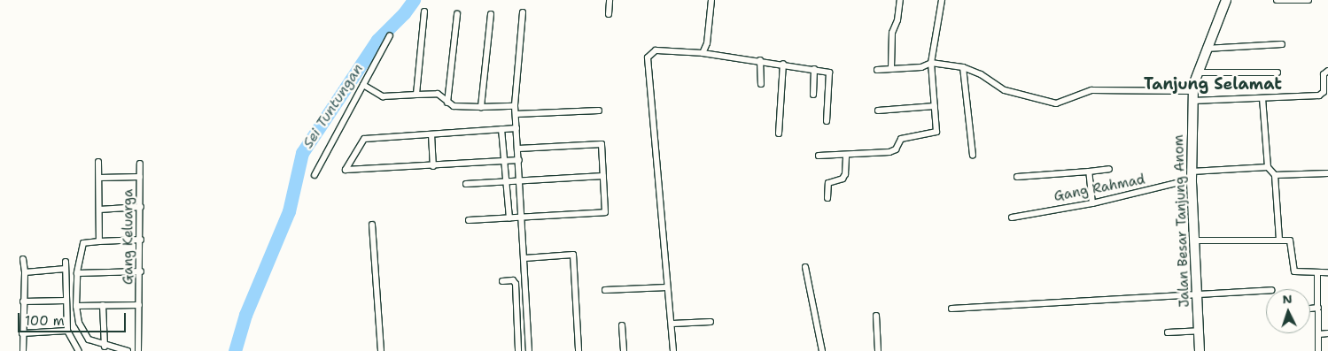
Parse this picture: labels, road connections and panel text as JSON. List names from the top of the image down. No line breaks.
{"streets":{"main road":["Jalan Besar Tanjung Anom"],"street":["Gang Rahmad","Gang Keluarga"]},"crossings":[["Gang Rahmad","Jalan Besar Tanjung Anom"]],"districts":["Tanjung Selamat"],"water":["Sei Tuntungan"],"scale_bar":"100 m","north":"top"}
